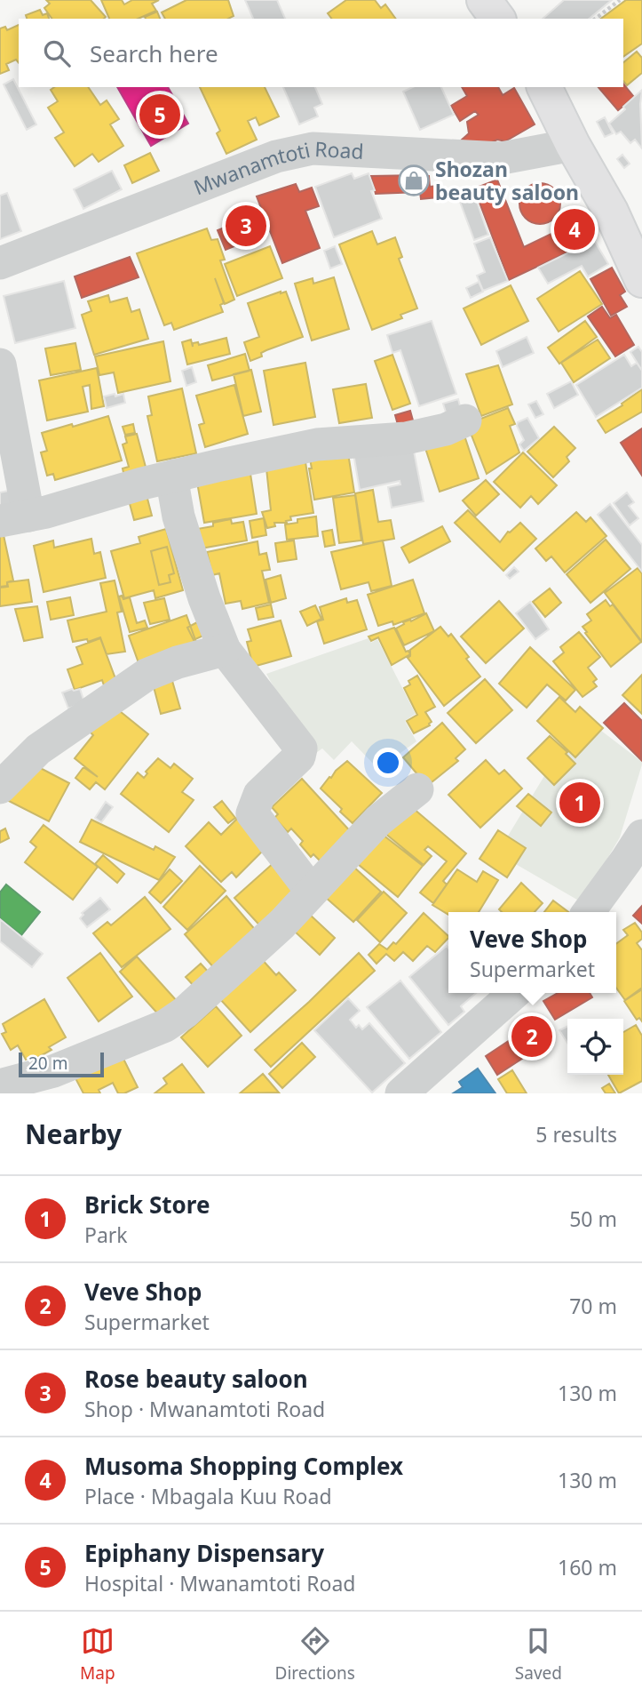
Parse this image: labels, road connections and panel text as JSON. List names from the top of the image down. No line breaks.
{"streets":{"street":["Mwanamtoti Road"]},"places":{"shop":["Shozan beauty saloon"]},"scale_bar":"20 m","page":{"search":"Search here","pins":["5","3","4","1","2"],"popup":["Veve Shop","Supermarket"],"scale":"20 m","heading":["Nearby","5 results"],"list":[{"mark":"1","name":"Brick Store","note":"Park","value":"50 m"},{"mark":"2","name":"Veve Shop","note":"Supermarket","value":"70 m"},{"mark":"3","name":"Rose beauty saloon","note":"Shop · Mwanamtoti Road","value":"130 m"},{"mark":"4","name":"Musoma Shopping Complex","note":"Place · Mbagala Kuu Road","value":"130 m"},{"mark":"5","name":"Epiphany Dispensary","note":"Hospital · Mwanamtoti Road","value":"160 m"}],"nav":["Map","Directions","Saved"]}}
